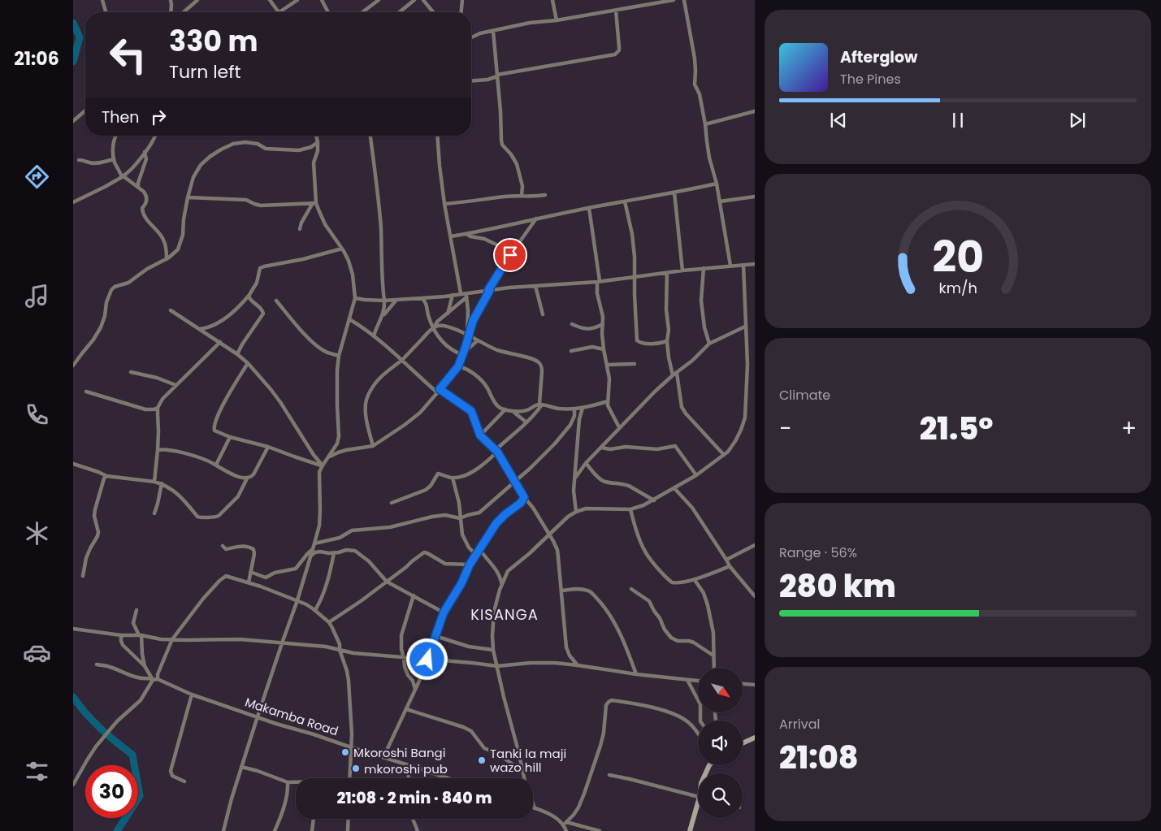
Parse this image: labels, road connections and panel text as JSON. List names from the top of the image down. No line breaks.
{"streets":{"street":["Makamba Road"]},"districts":["KISANGA"],"places":["Mkoroshi Bangi","Tanki la maji wazo hill","mkoroshi pub"],"north":"bottom right","page":{"tabs":"21:06","turn":["330 m","Turn left"],"song":["Afterglow","The Pines"],"then":"Then","tile":["Climate",["Range · 56%","280 km"],["Arrival","21:08"]],"heat":["−","21.5°","+"],"limit":"30","trip":"21:08 · 2 min · 840 m","gauge":["20","km/h"]}}
